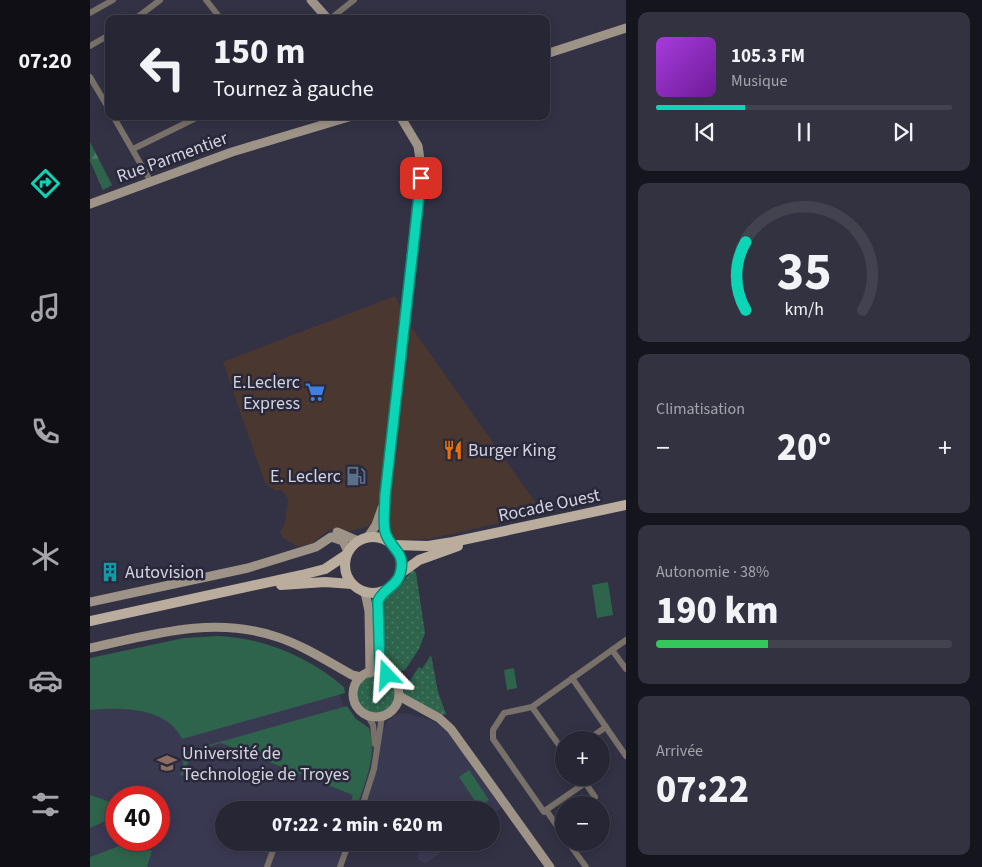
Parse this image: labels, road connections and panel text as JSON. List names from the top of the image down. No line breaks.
{"streets":{"main road":["Rocade Ouest"],"street":["Rue Parmentier"]},"places":{"supermarket":["E.Leclerc Express"],"restaurant":["Burger King"],"fuel station":["E. Leclerc"],"building":["Autovision"],"school or university":["Université de Technologie de Troyes"]},"page":{"tabs":"07:20","turn":["150 m","Tournez à gauche"],"song":["105.3 FM","Musique"],"tile":["Climatisation",["Autonomie · 38%","190 km"],["Arrivée","07:22"]],"heat":["−","20°","+"],"map_buttons":["+","−"],"limit":"40","trip":"07:22 · 2 min · 620 m","gauge":["35","km/h"]}}
